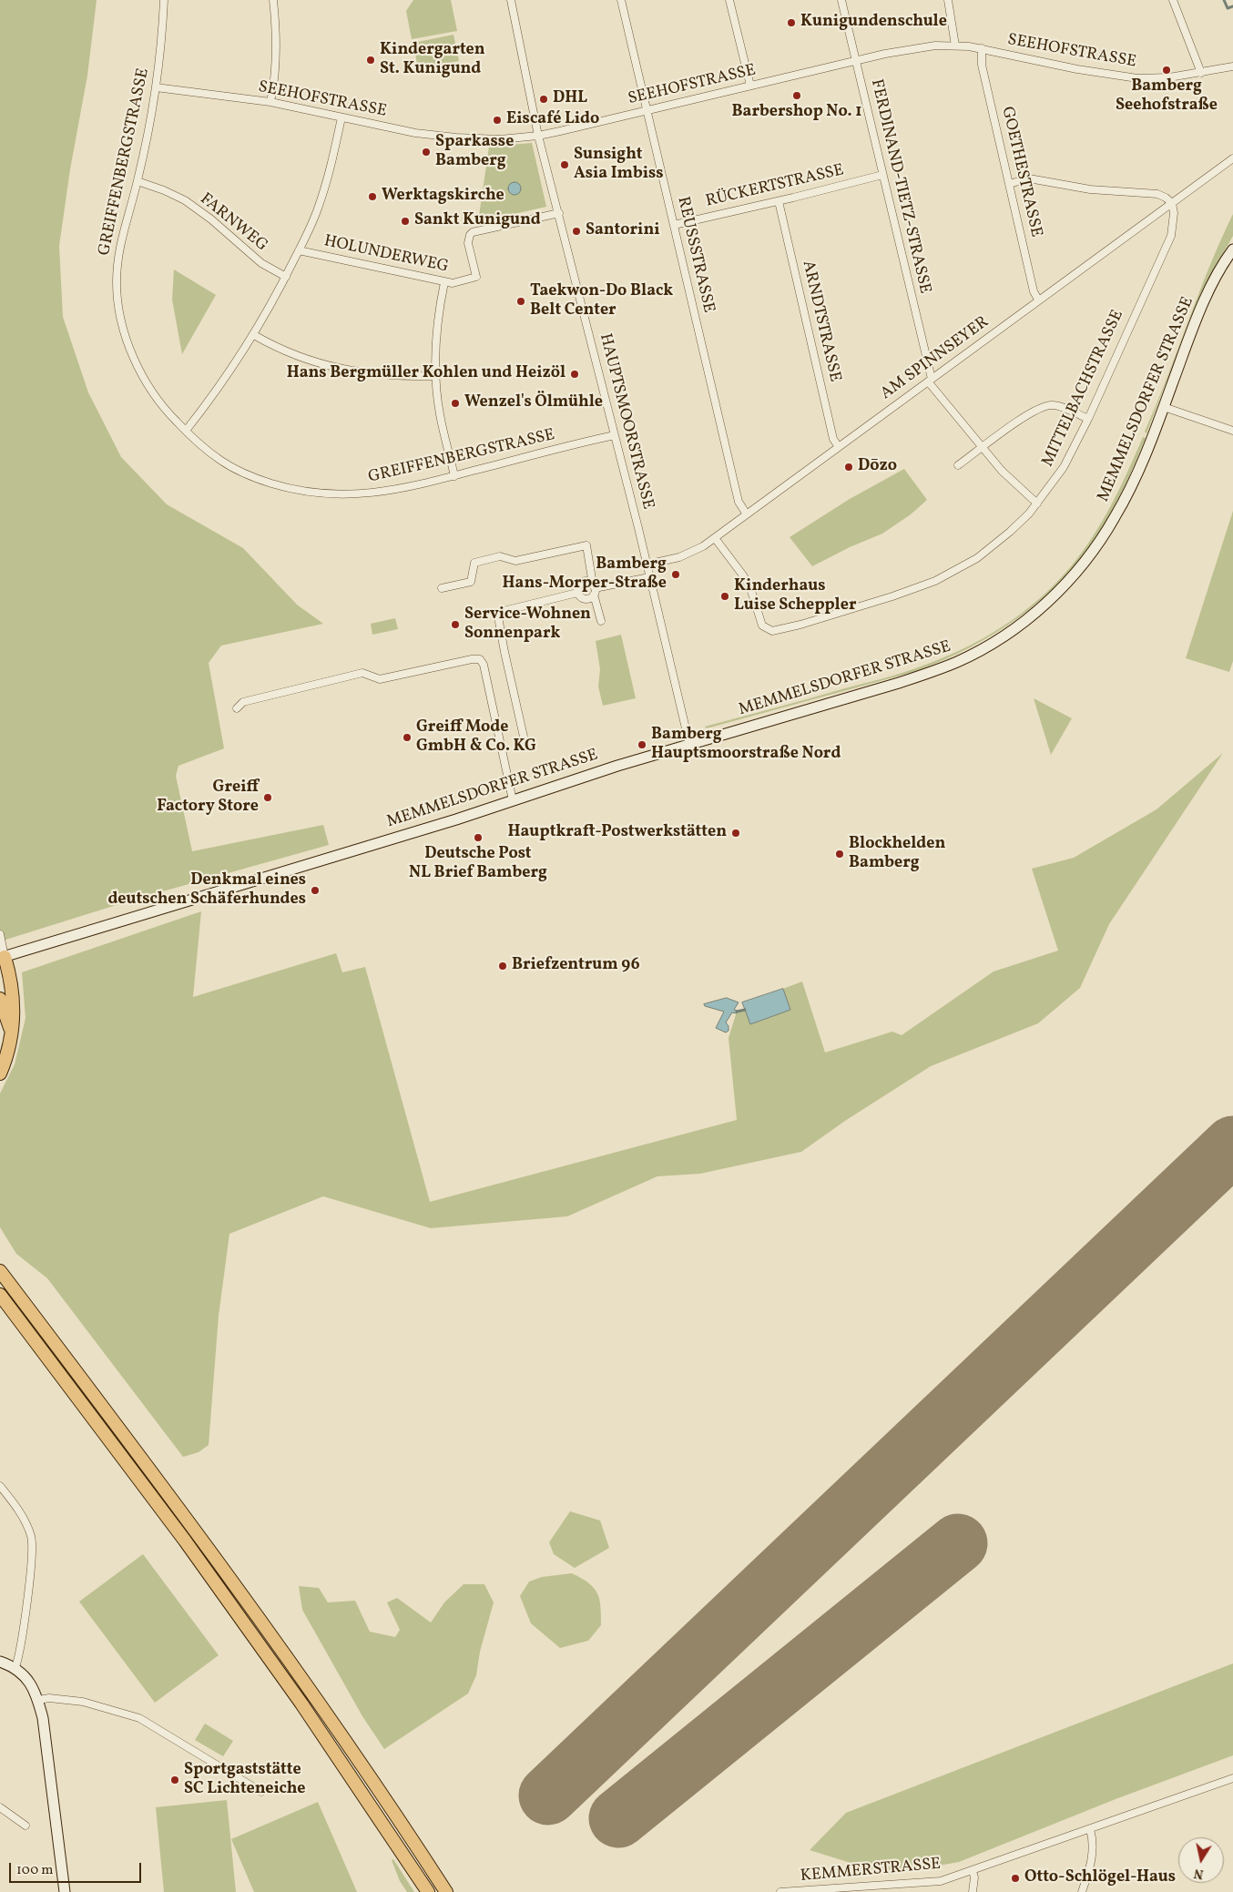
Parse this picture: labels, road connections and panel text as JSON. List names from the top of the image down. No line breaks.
{"streets":{"main road":["MEMMELSDORFER STRASSE"],"street":["SEEHOFSTRASSE","GREIFFENBERGSTRASSE","GOETHESTRASSE","RÜCKERTSTRASSE","FERDINAND-TIETZ-STRASSE","FARNWEG","HOLUNDERWEG","REUSSSTRASSE","ARNDTSTRASSE","AM SPINNSEYER","MITTELBACHSTRASSE","HAUPTSMOORSTRASSE","KEMMERSTRASSE"]},"crossings":[["SEEHOFSTRASSE","GREIFFENBERGSTRASSE"],["SEEHOFSTRASSE","GOETHESTRASSE"],["SEEHOFSTRASSE","FERDINAND-TIETZ-STRASSE"],["SEEHOFSTRASSE","REUSSSTRASSE"],["SEEHOFSTRASSE","HAUPTSMOORSTRASSE"],["GREIFFENBERGSTRASSE","FARNWEG"],["GREIFFENBERGSTRASSE","HAUPTSMOORSTRASSE"],["GOETHESTRASSE","AM SPINNSEYER"],["RÜCKERTSTRASSE","FERDINAND-TIETZ-STRASSE"],["RÜCKERTSTRASSE","REUSSSTRASSE"],["RÜCKERTSTRASSE","ARNDTSTRASSE"],["FERDINAND-TIETZ-STRASSE","AM SPINNSEYER"],["HOLUNDERWEG","HAUPTSMOORSTRASSE"],["REUSSSTRASSE","AM SPINNSEYER"],["ARNDTSTRASSE","AM SPINNSEYER"],["AM SPINNSEYER","MITTELBACHSTRASSE"],["AM SPINNSEYER","HAUPTSMOORSTRASSE"],["MEMMELSDORFER STRASSE","HAUPTSMOORSTRASSE"]],"places":["Kunigundenschule","Kindergarten St. Kunigund","Bamberg Seehofstraße","Barbershop No. 1","DHL","Eiscafé Lido","Sparkasse Bamberg","Sunsight Asia Imbiss","Werktagskirche","Sankt Kunigund","Santorini","Taekwon-Do Black Belt Center","Hans Bergmüller Kohlen und Heizöl","Wenzel's Ölmühle","Dōzo","Bamberg Hans-Morper-Straße","Kinderhaus Luise Scheppler","Service-Wohnen Sonnenpark","Greiff Mode GmbH & Co. KG","Bamberg Hauptsmoorstraße Nord","Greiff Factory Store","Hauptkraft-Postwerkstätten","Deutsche Post NL Brief Bamberg","Blockhelden Bamberg","Denkmal eines deutschen Schäferhundes","Briefzentrum 96","Sportgaststätte SC Lichteneiche","Otto-Schlögel-Haus"],"scale_bar":"100 m","north":"bottom"}
